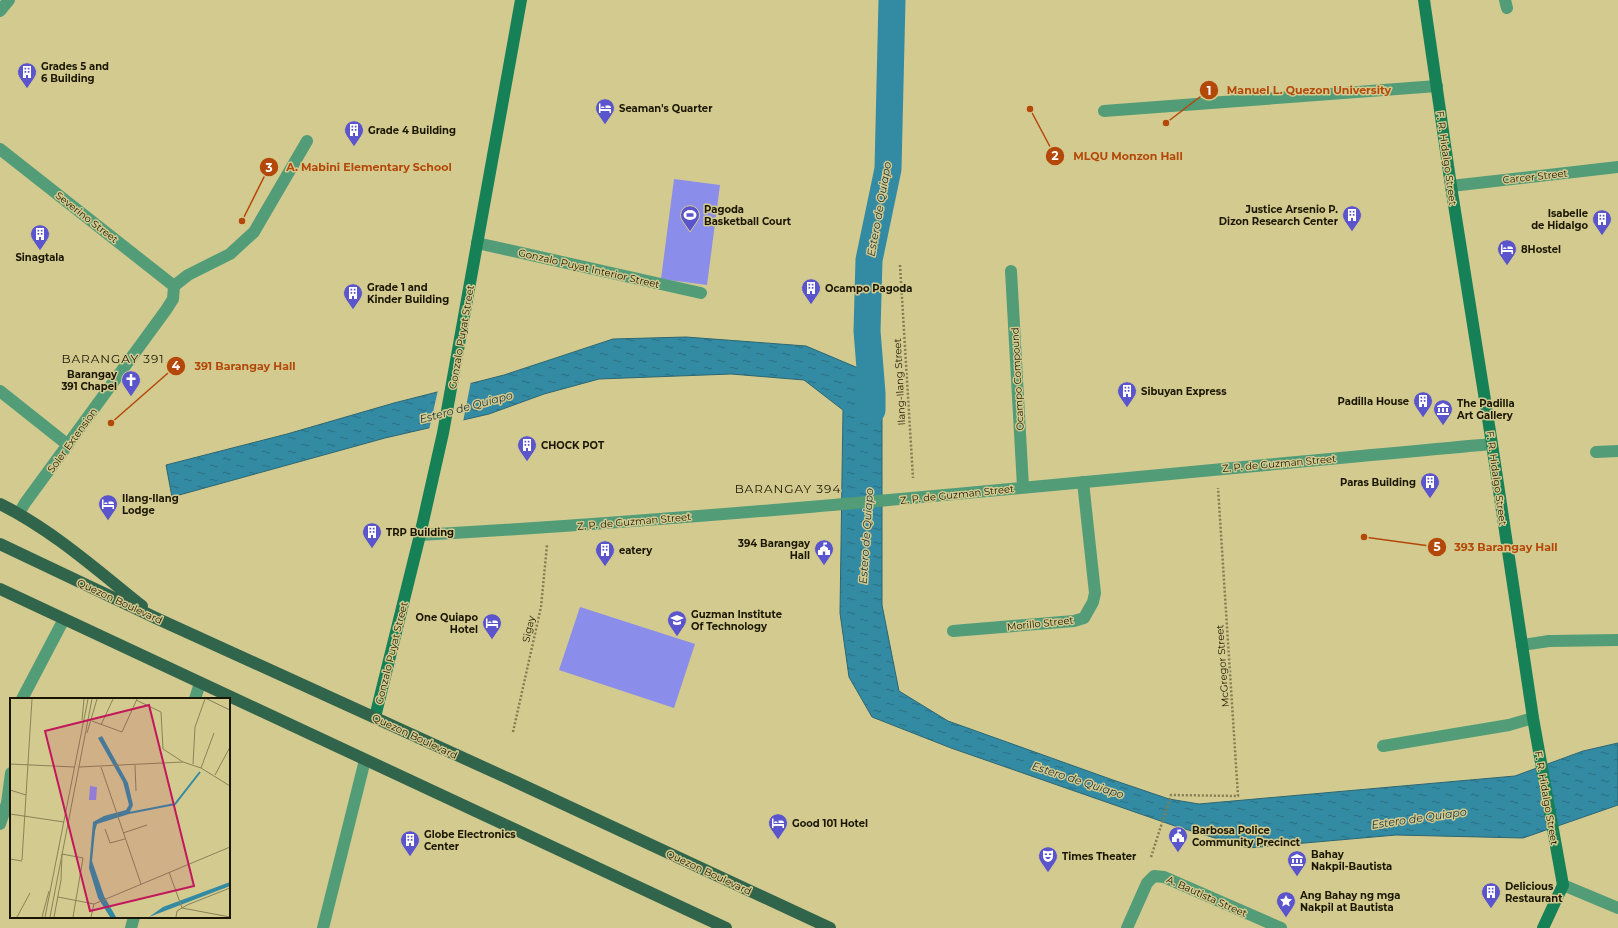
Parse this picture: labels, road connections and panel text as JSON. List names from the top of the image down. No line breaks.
{"streets":{"main road":["Quezon Boulevard"],"street":["F. R. Hidalgo Street","Carcer Street","Severino Street","Gonzalo Puyat Interior Street","Gonzalo Puyat Street","Ocampo Compound","Soler Extension","Z. P. de Guzman Street","Morillo Street","A. Bautista Street"],"path":["Ilang-Ilang Street","Sigay","McGregor Street"]},"crossings":[["F. R. Hidalgo Street","Carcer Street"],["F. R. Hidalgo Street","Z. P. de Guzman Street"],["Severino Street","Soler Extension"],["Gonzalo Puyat Interior Street","Gonzalo Puyat Street"],["Gonzalo Puyat Street","Z. P. de Guzman Street"],["Gonzalo Puyat Street","Quezon Boulevard"],["Ocampo Compound","Z. P. de Guzman Street"],["Ilang-Ilang Street","Z. P. de Guzman Street"],["Z. P. de Guzman Street","Morillo Street"],["Z. P. de Guzman Street","Sigay"],["Z. P. de Guzman Street","McGregor Street"],["McGregor Street","A. Bautista Street"]],"districts":["BARANGAY 391","BARANGAY 394"],"water":["Estero de Quiapo"],"places":{"building":["Grades 5 and 6 Building","Grade 4 Building","Justice Arsenio P. Dizon Research Center","Isabelle de Hidalgo","Sinagtala","Ocampo Pagoda","Grade 1 and Kinder Building","Sibuyan Express","Padilla House","CHOCK POT","Paras Building","TRP Building","eatery","Globe Electronics Center","Delicious Restaurant"],"other":["MLQU Monzon Hall","Manuel L. Quezon University","A. Mabini Elementary School","391 Barangay Hall","393 Barangay Hall"],"hotel":["Seaman's Quarter","8Hostel","Ilang-Ilang Lodge","One Quiapo Hotel","Good 101 Hotel"],"sports":["Pagoda Basketball Court"],"church":["Barangay 391 Chapel"],"museum":["The Padilla Art Gallery","Bahay Nakpil-Bautista"],"public building":["394 Barangay Hall","Barbosa Police Community Precinct"],"school or university":["Guzman Institute Of Technology"],"theatre":["Times Theater"],"place":["Ang Bahay ng mga Nakpil at Bautista"]}}
